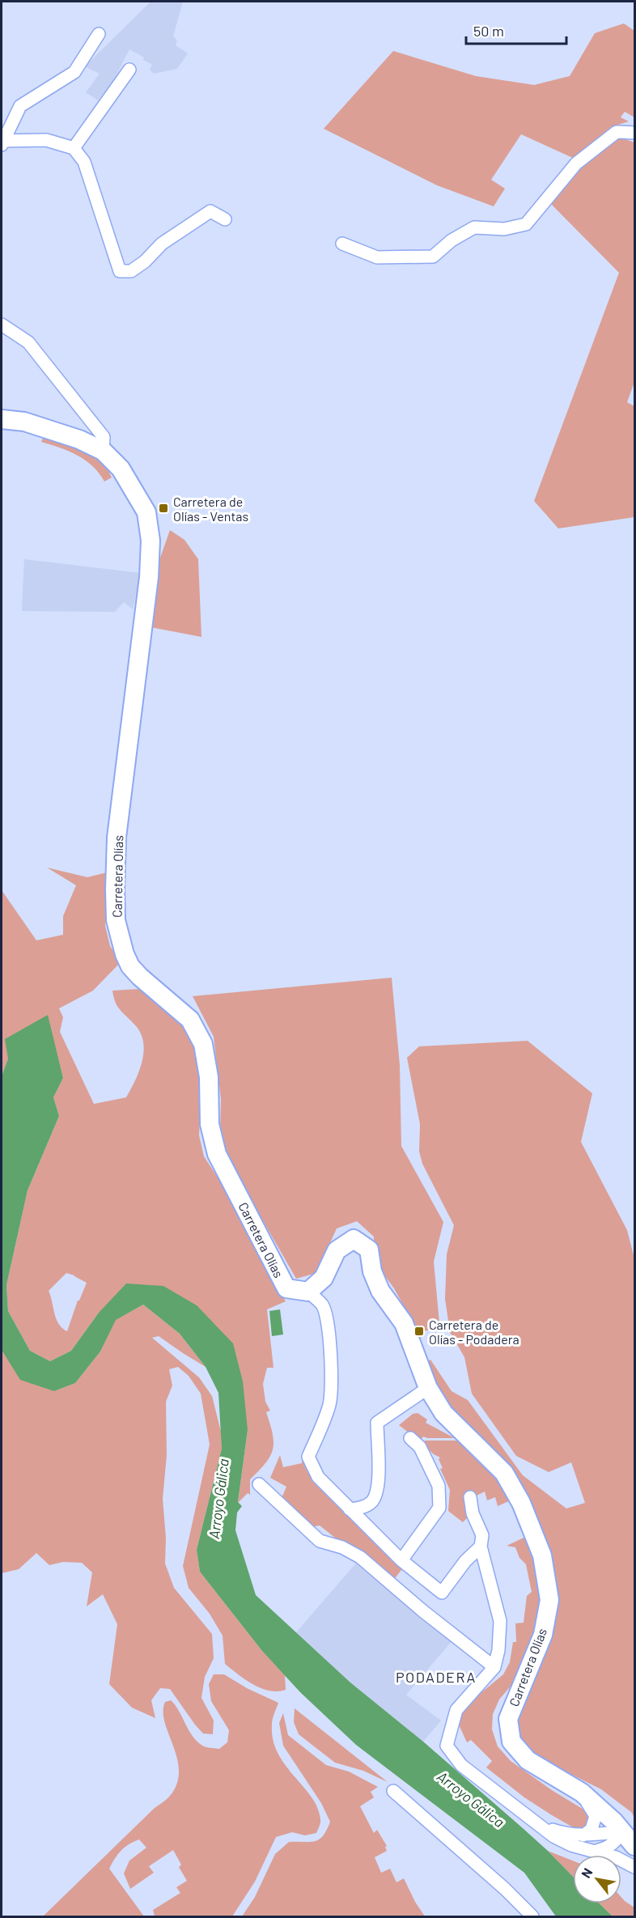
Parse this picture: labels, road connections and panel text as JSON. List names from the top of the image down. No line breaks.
{"streets":{"main road":["Carretera Olías"]},"districts":["PODADERA"],"water":["Arroyo Gálica"],"places":{"transit":["Carretera de Olías - Ventas","Carretera de Olías - Podadera"]},"scale_bar":"50 m","north":"top left"}
